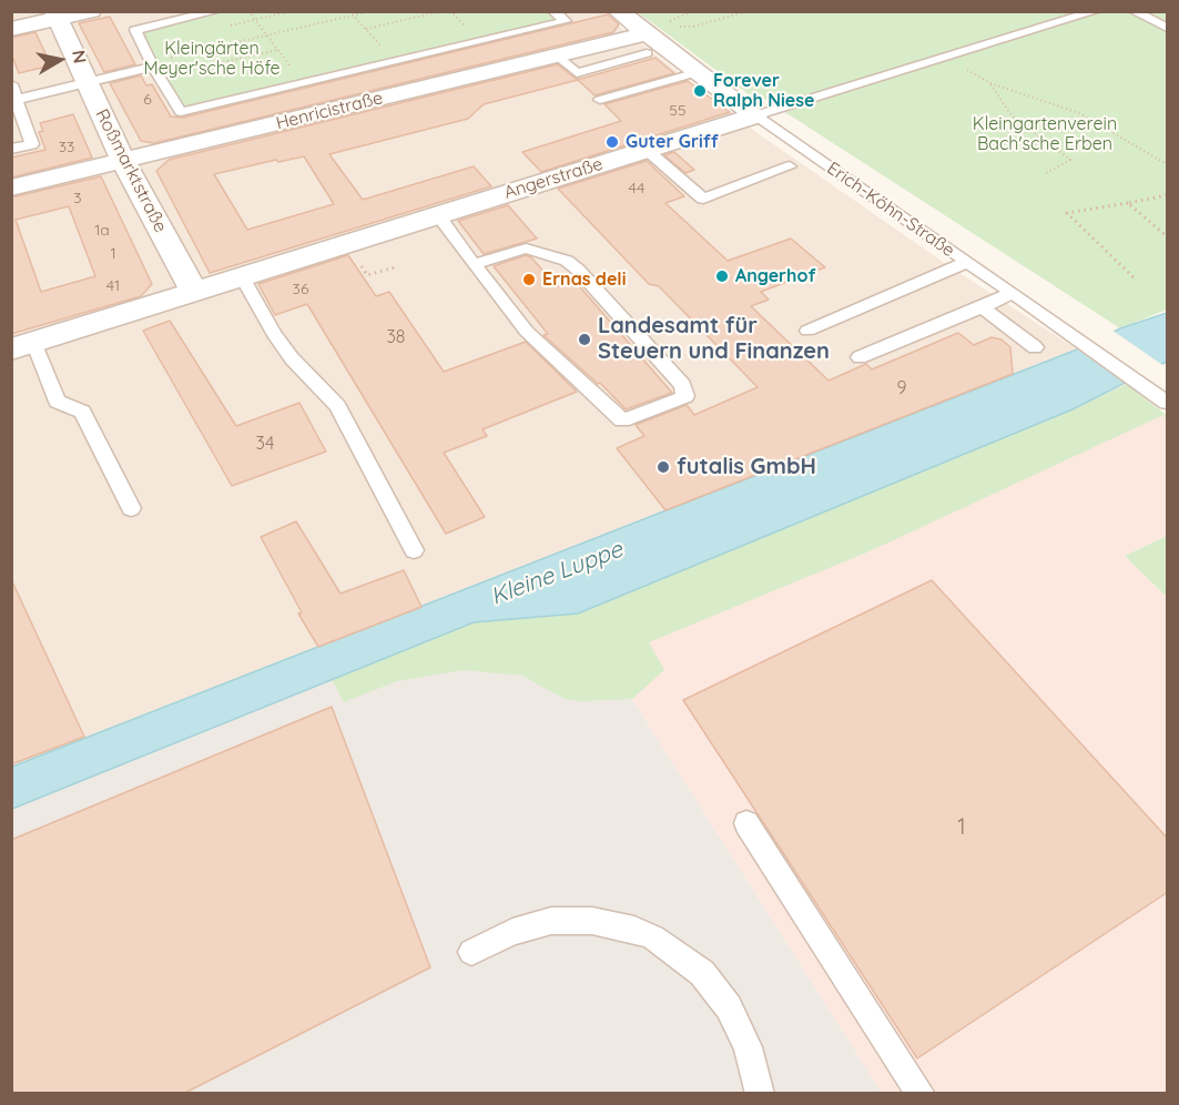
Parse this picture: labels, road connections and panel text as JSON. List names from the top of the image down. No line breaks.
{"streets":{"street":["Henricistraße","Roßmarktstraße","Angerstraße","Erich-Köhn-Straße"]},"crossings":[["Henricistraße","Roßmarktstraße"],["Henricistraße","Erich-Köhn-Straße"],["Roßmarktstraße","Angerstraße"],["Angerstraße","Erich-Köhn-Straße"]],"water":["Kleine Luppe"],"parks":["Kleingärten Meyer'sche Höfe","Kleingartenverein Bach'sche Erben"],"places":["Forever Ralph Niese","Guter Griff","Angerhof","Ernas deli","Landesamt für Steuern und Finanzen","futalis GmbH"],"house_numbers":["6","55","33","44","3","1a","1","41","36","38","9","34","1"],"north":"right"}
